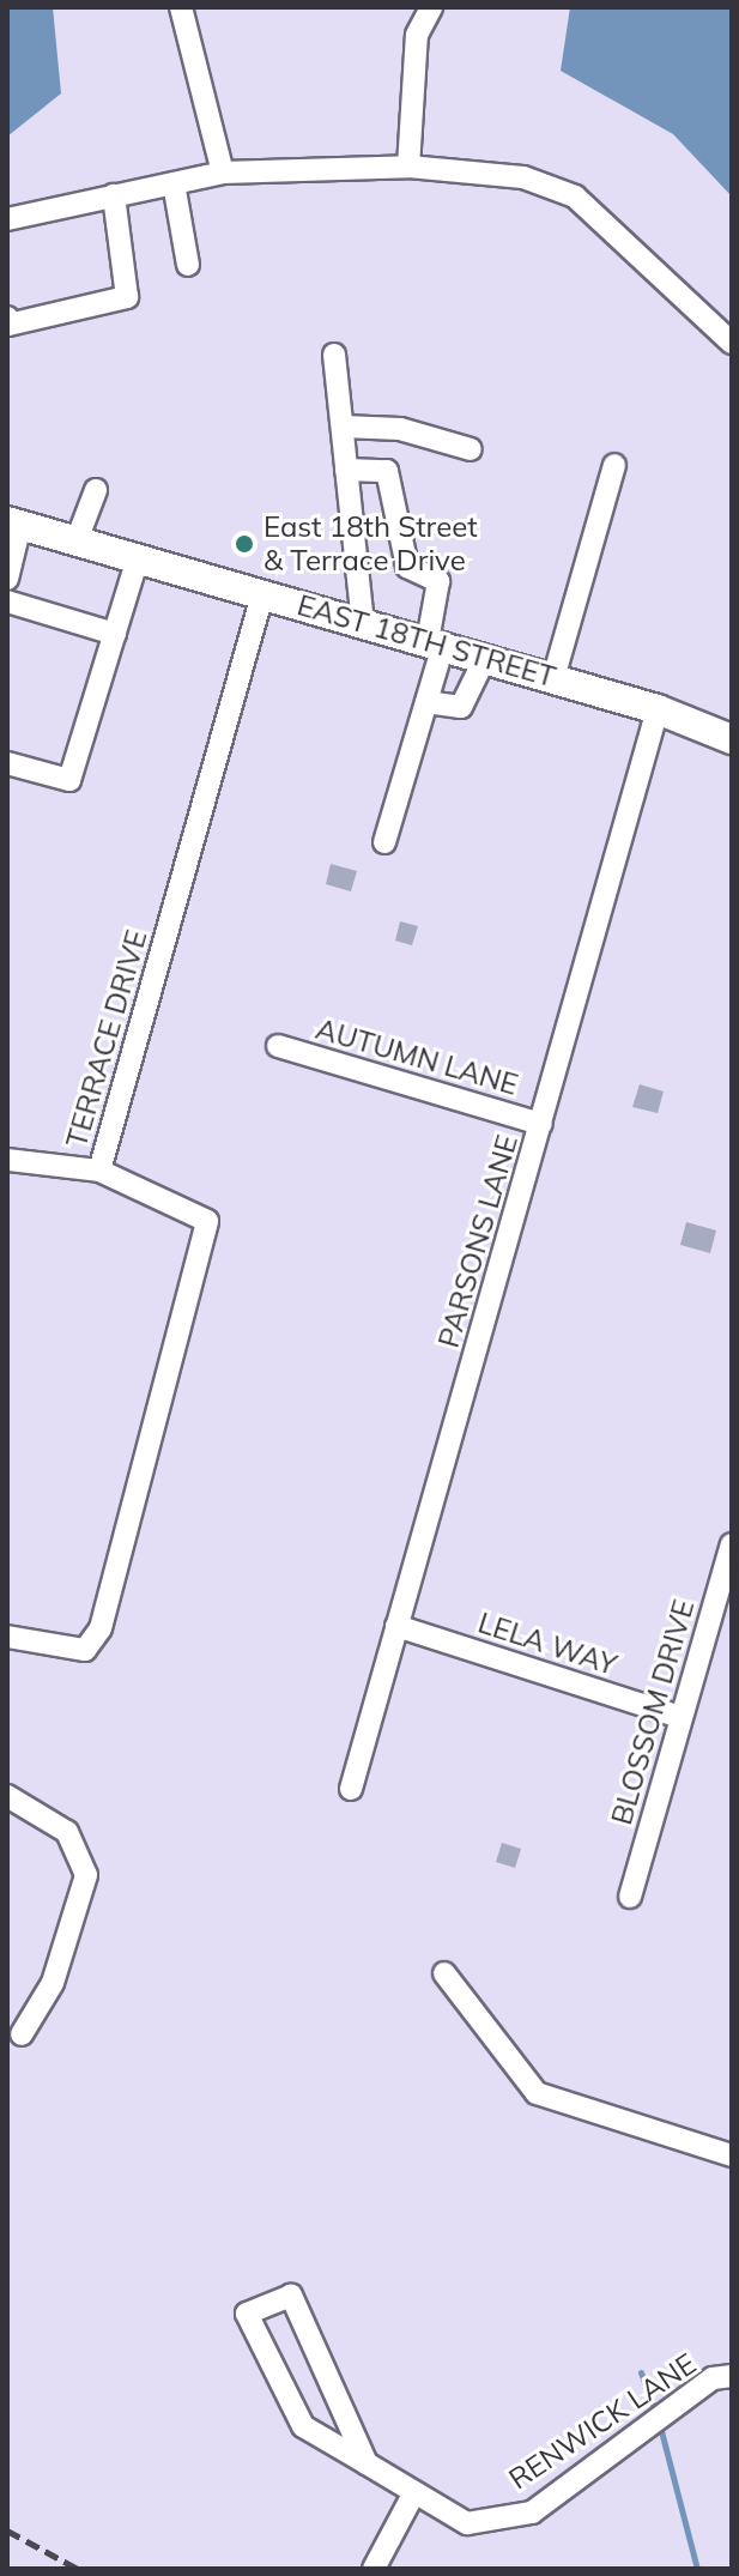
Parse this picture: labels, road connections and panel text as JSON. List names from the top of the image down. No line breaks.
{"streets":{"main road":["EAST 18TH STREET"],"street":["TERRACE DRIVE","AUTUMN LANE","PARSONS LANE","LELA WAY","BLOSSOM DRIVE","RENWICK LANE"]},"crossings":[["EAST 18TH STREET","TERRACE DRIVE"],["EAST 18TH STREET","PARSONS LANE"],["AUTUMN LANE","PARSONS LANE"],["PARSONS LANE","LELA WAY"],["LELA WAY","BLOSSOM DRIVE"]],"places":["East 18th Street & Terrace Drive"]}
